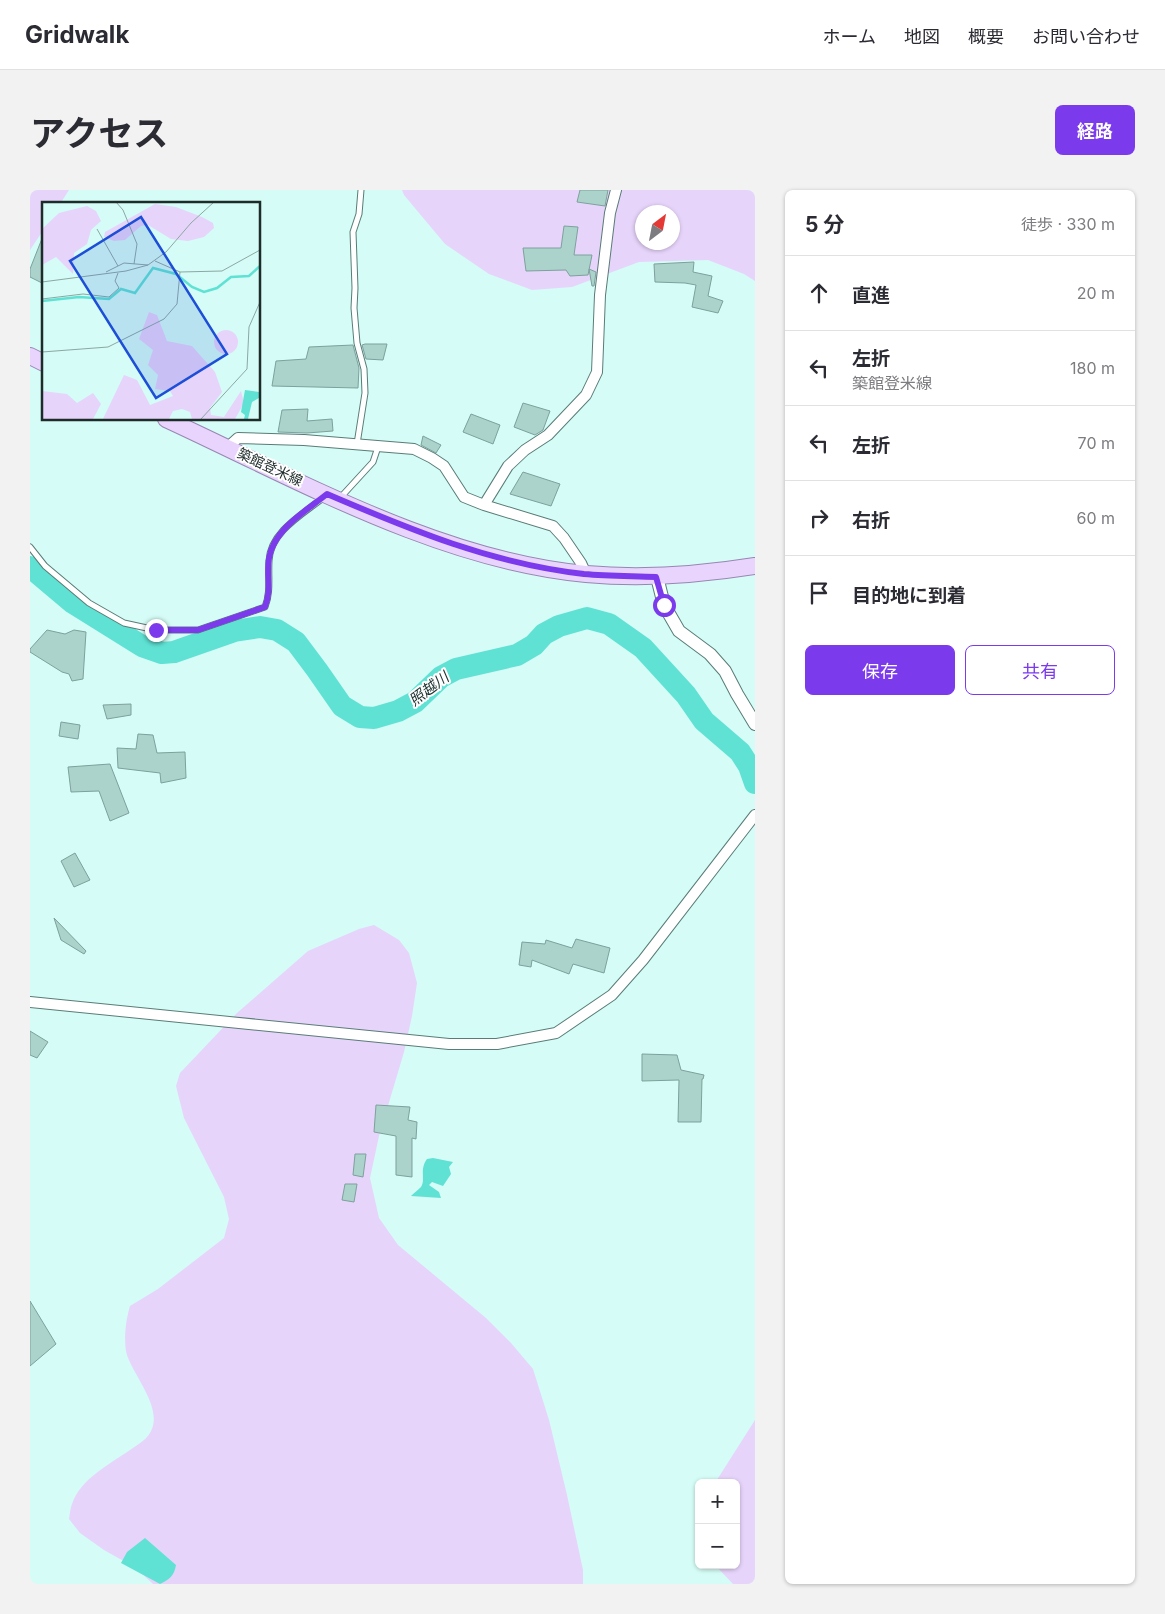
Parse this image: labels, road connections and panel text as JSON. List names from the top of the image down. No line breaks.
{"streets":{"main road":["築館登米線"]},"water":["照越川"],"north":"top right","page":{"header":"Gridwalk","nav":["ホーム","地図","概要","お問い合わせ"],"title":"アクセス","buttons":["経路",["保存","共有"]],"heading":["5 分","徒歩 · 330 m"],"list":[["直進","20 m"],["左折","築館登米線","180 m"],["左折","70 m"],["右折","60 m"],"目的地に到着"],"map_buttons":["+","−"]}}
